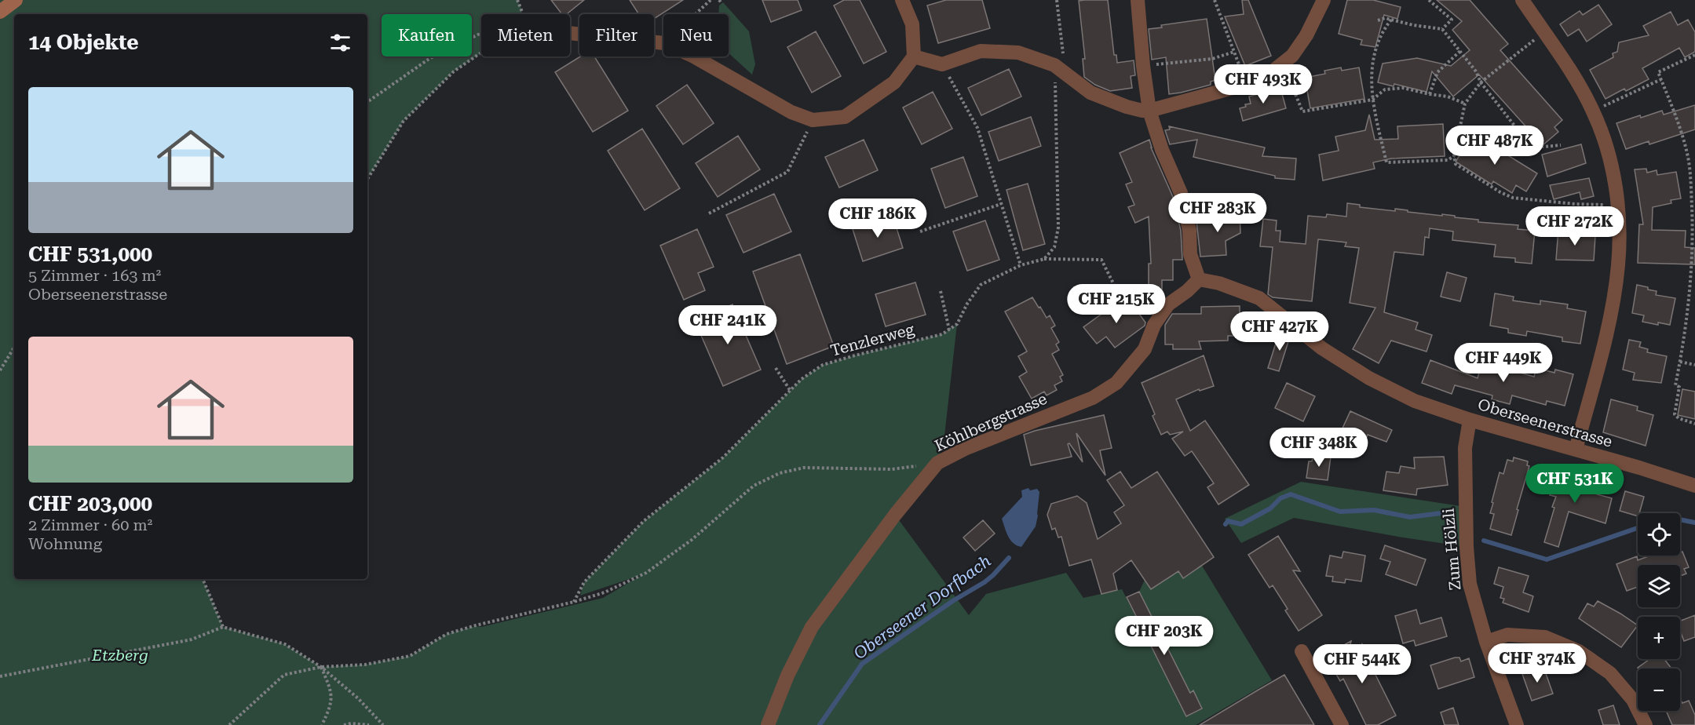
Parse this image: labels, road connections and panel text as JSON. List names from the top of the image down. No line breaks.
{"streets":{"street":["Köhlbergstrasse","Oberseenerstrasse","Zum Hölzli"],"path":["Tenzlerweg"]},"crossings":[["Köhlbergstrasse","Oberseenerstrasse"],["Oberseenerstrasse","Zum Hölzli"]],"water":["Oberseener Dorfbach"],"parks":["Etzberg"],"page":{"chip":["Kaufen","Mieten","Filter","Neu"],"heading":"14 Objekte","price":["CHF 493K","CHF 487K","CHF 283K","CHF 186K","CHF 272K","CHF 215K","CHF 241K","CHF 427K","CHF 449K","CHF 348K","CHF 531K","CHF 203K","CHF 374K","CHF 544K"],"list":[{"name":"CHF 531,000","note":"5 Zimmer · 163 m² · Oberseenerstrasse"},{"name":"CHF 203,000","note":"2 Zimmer · 60 m² · Wohnung"}],"map_buttons":["+","−"]}}
